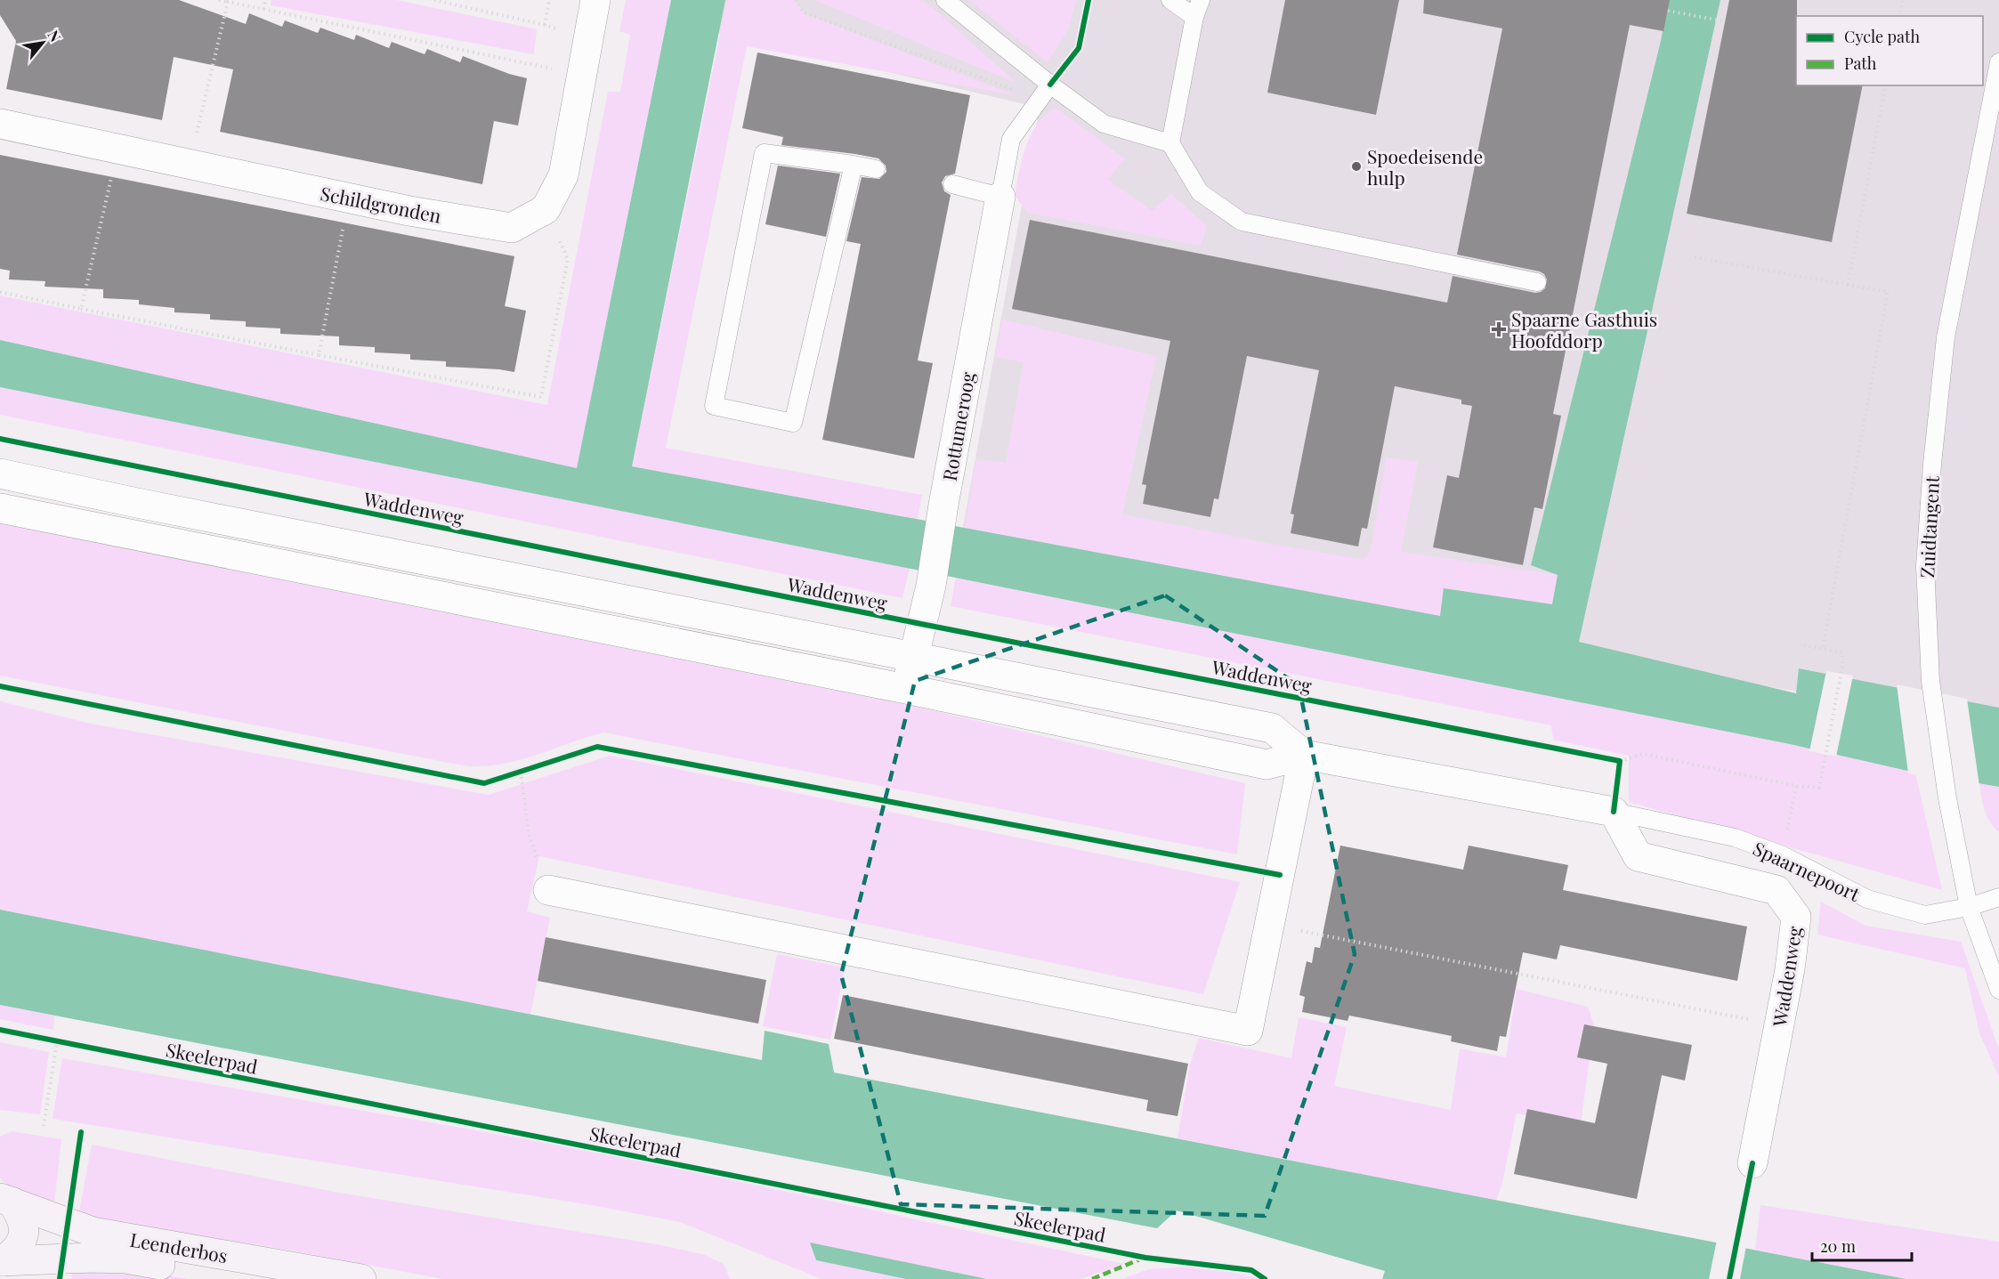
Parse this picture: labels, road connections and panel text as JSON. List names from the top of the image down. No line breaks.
{"streets":{"main road":["Leenderbos"],"street":["Schildgronden","Rottumeroog","Waddenweg"],"lane":["Zuidtangent","Spaarnepoort"],"cycle path":["Skeelerpad"]},"crossings":[["Waddenweg","Spaarnepoort"],["Zuidtangent","Spaarnepoort"]],"places":{"other":["Spoedeisende hulp"],"health":["Spaarne Gasthuis Hoofddorp"]},"legend":["Cycle path","Path"],"scale_bar":"20 m","north":"top right"}
